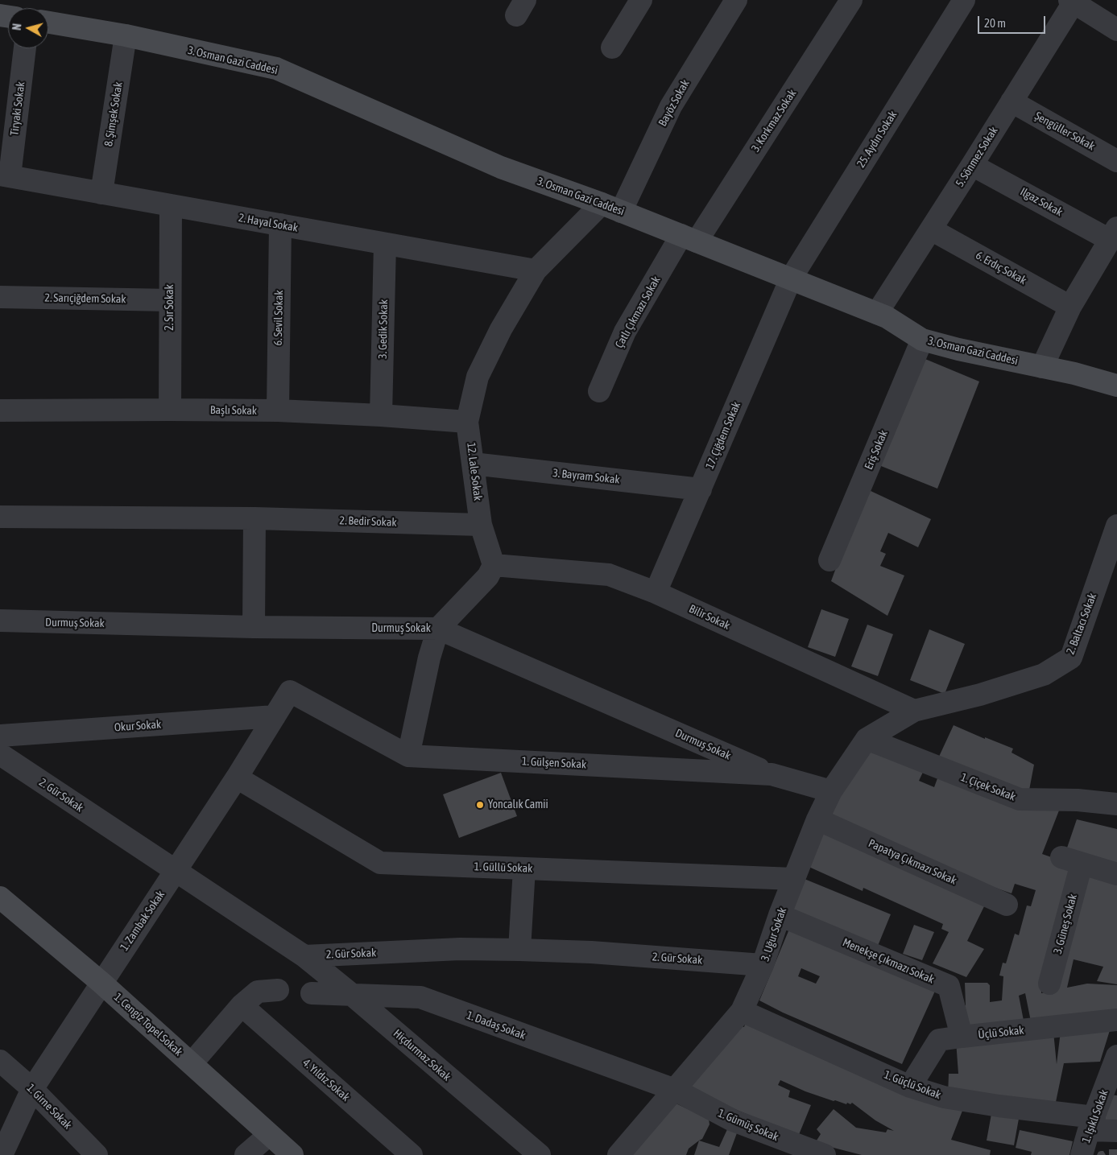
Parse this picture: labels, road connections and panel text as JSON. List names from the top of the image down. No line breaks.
{"streets":{"main road":["3. Osman Gazi Caddesi","1. Cengiz Topel Sokak"],"street":["Bayöz Sokak","Tiryaki Sokak","8. Şimşek Sokak","3. Korkmaz Sokak","Şengüller Sokak","25. Aydın Sokak","5. Sönmez Sokak","Ilgaz Sokak","2. Hayal Sokak","6. Erdıç Sokak","2. Sarıçiğdem Sokak","2. Sır Sokak","Çatlı Çıkmazı Sokak","6. Sevil Sokak","3. Gedik Sokak","Başlı Sokak","17. Çiğdem Sokak","Eriş Sokak","12. Lale Sokak","3. Bayram Sokak","2. Bedir Sokak","Bilir Sokak","Durmuş Sokak","2. Baltacı Sokak","Okur Sokak","1. Gülşen Sokak","1. Çiçek Sokak","2. Gür Sokak","Papatya Çıkmazı Sokak","1. Güllü Sokak","1. Zambak Sokak","3. Güneş Sokak","3. Uğur Sokak","Menekşe Çıkmazı Sokak","1. Dadaş Sokak","Üçlü Sokak","Hiçdurmaz Sokak","4. Yıldız Sokak","1. Güçlü Sokak","1. Girne Sokak","1. Işıklı Sokak","1. Gümüş Sokak"]},"crossings":[["3. Osman Gazi Caddesi","Bayöz Sokak"],["3. Osman Gazi Caddesi","8. Şimşek Sokak"],["3. Osman Gazi Caddesi","3. Korkmaz Sokak"],["3. Osman Gazi Caddesi","25. Aydın Sokak"],["3. Osman Gazi Caddesi","5. Sönmez Sokak"],["3. Osman Gazi Caddesi","Çatlı Çıkmazı Sokak"],["3. Osman Gazi Caddesi","17. Çiğdem Sokak"],["3. Osman Gazi Caddesi","Eriş Sokak"],["3. Osman Gazi Caddesi","12. Lale Sokak"],["Bayöz Sokak","12. Lale Sokak"],["Tiryaki Sokak","2. Hayal Sokak"],["8. Şimşek Sokak","2. Hayal Sokak"],["3. Korkmaz Sokak","Çatlı Çıkmazı Sokak"],["Şengüller Sokak","5. Sönmez Sokak"],["25. Aydın Sokak","17. Çiğdem Sokak"],["5. Sönmez Sokak","Ilgaz Sokak"],["5. Sönmez Sokak","6. Erdıç Sokak"],["2. Hayal Sokak","2. Sır Sokak"],["2. Hayal Sokak","6. Sevil Sokak"],["2. Hayal Sokak","3. Gedik Sokak"],["2. Hayal Sokak","12. Lale Sokak"],["2. Sarıçiğdem Sokak","2. Sır Sokak"],["2. Sır Sokak","Başlı Sokak"],["6. Sevil Sokak","Başlı Sokak"],["3. Gedik Sokak","Başlı Sokak"],["Başlı Sokak","12. Lale Sokak"],["17. Çiğdem Sokak","3. Bayram Sokak"],["17. Çiğdem Sokak","Bilir Sokak"],["12. Lale Sokak","3. Bayram Sokak"],["12. Lale Sokak","2. Bedir Sokak"],["12. Lale Sokak","Bilir Sokak"],["Bilir Sokak","2. Baltacı Sokak"],["Bilir Sokak","3. Uğur Sokak"],["Durmuş Sokak","1. Gülşen Sokak"],["2. Baltacı Sokak","3. Uğur Sokak"],["Okur Sokak","1. Zambak Sokak"],["1. Gülşen Sokak","1. Zambak Sokak"],["1. Gülşen Sokak","3. Uğur Sokak"],["1. Çiçek Sokak","3. Uğur Sokak"],["2. Gür Sokak","1. Zambak Sokak"],["2. Gür Sokak","3. Uğur Sokak"],["2. Gür Sokak","Hiçdurmaz Sokak"],["Papatya Çıkmazı Sokak","3. Uğur Sokak"],["1. Güllü Sokak","1. Zambak Sokak"],["1. Güllü Sokak","3. Uğur Sokak"],["1. Zambak Sokak","1. Cengiz Topel Sokak"],["1. Zambak Sokak","1. Girne Sokak"],["3. Uğur Sokak","Menekşe Çıkmazı Sokak"],["3. Uğur Sokak","1. Dadaş Sokak"],["3. Uğur Sokak","1. Güçlü Sokak"],["3. Uğur Sokak","1. Gümüş Sokak"],["Menekşe Çıkmazı Sokak","Üçlü Sokak"],["1. Dadaş Sokak","Hiçdurmaz Sokak"],["1. Dadaş Sokak","1. Gümüş Sokak"],["Üçlü Sokak","1. Güçlü Sokak"],["1. Güçlü Sokak","1. Işıklı Sokak"]],"places":["Yoncalık Camii"],"scale_bar":"20 m","north":"left"}
